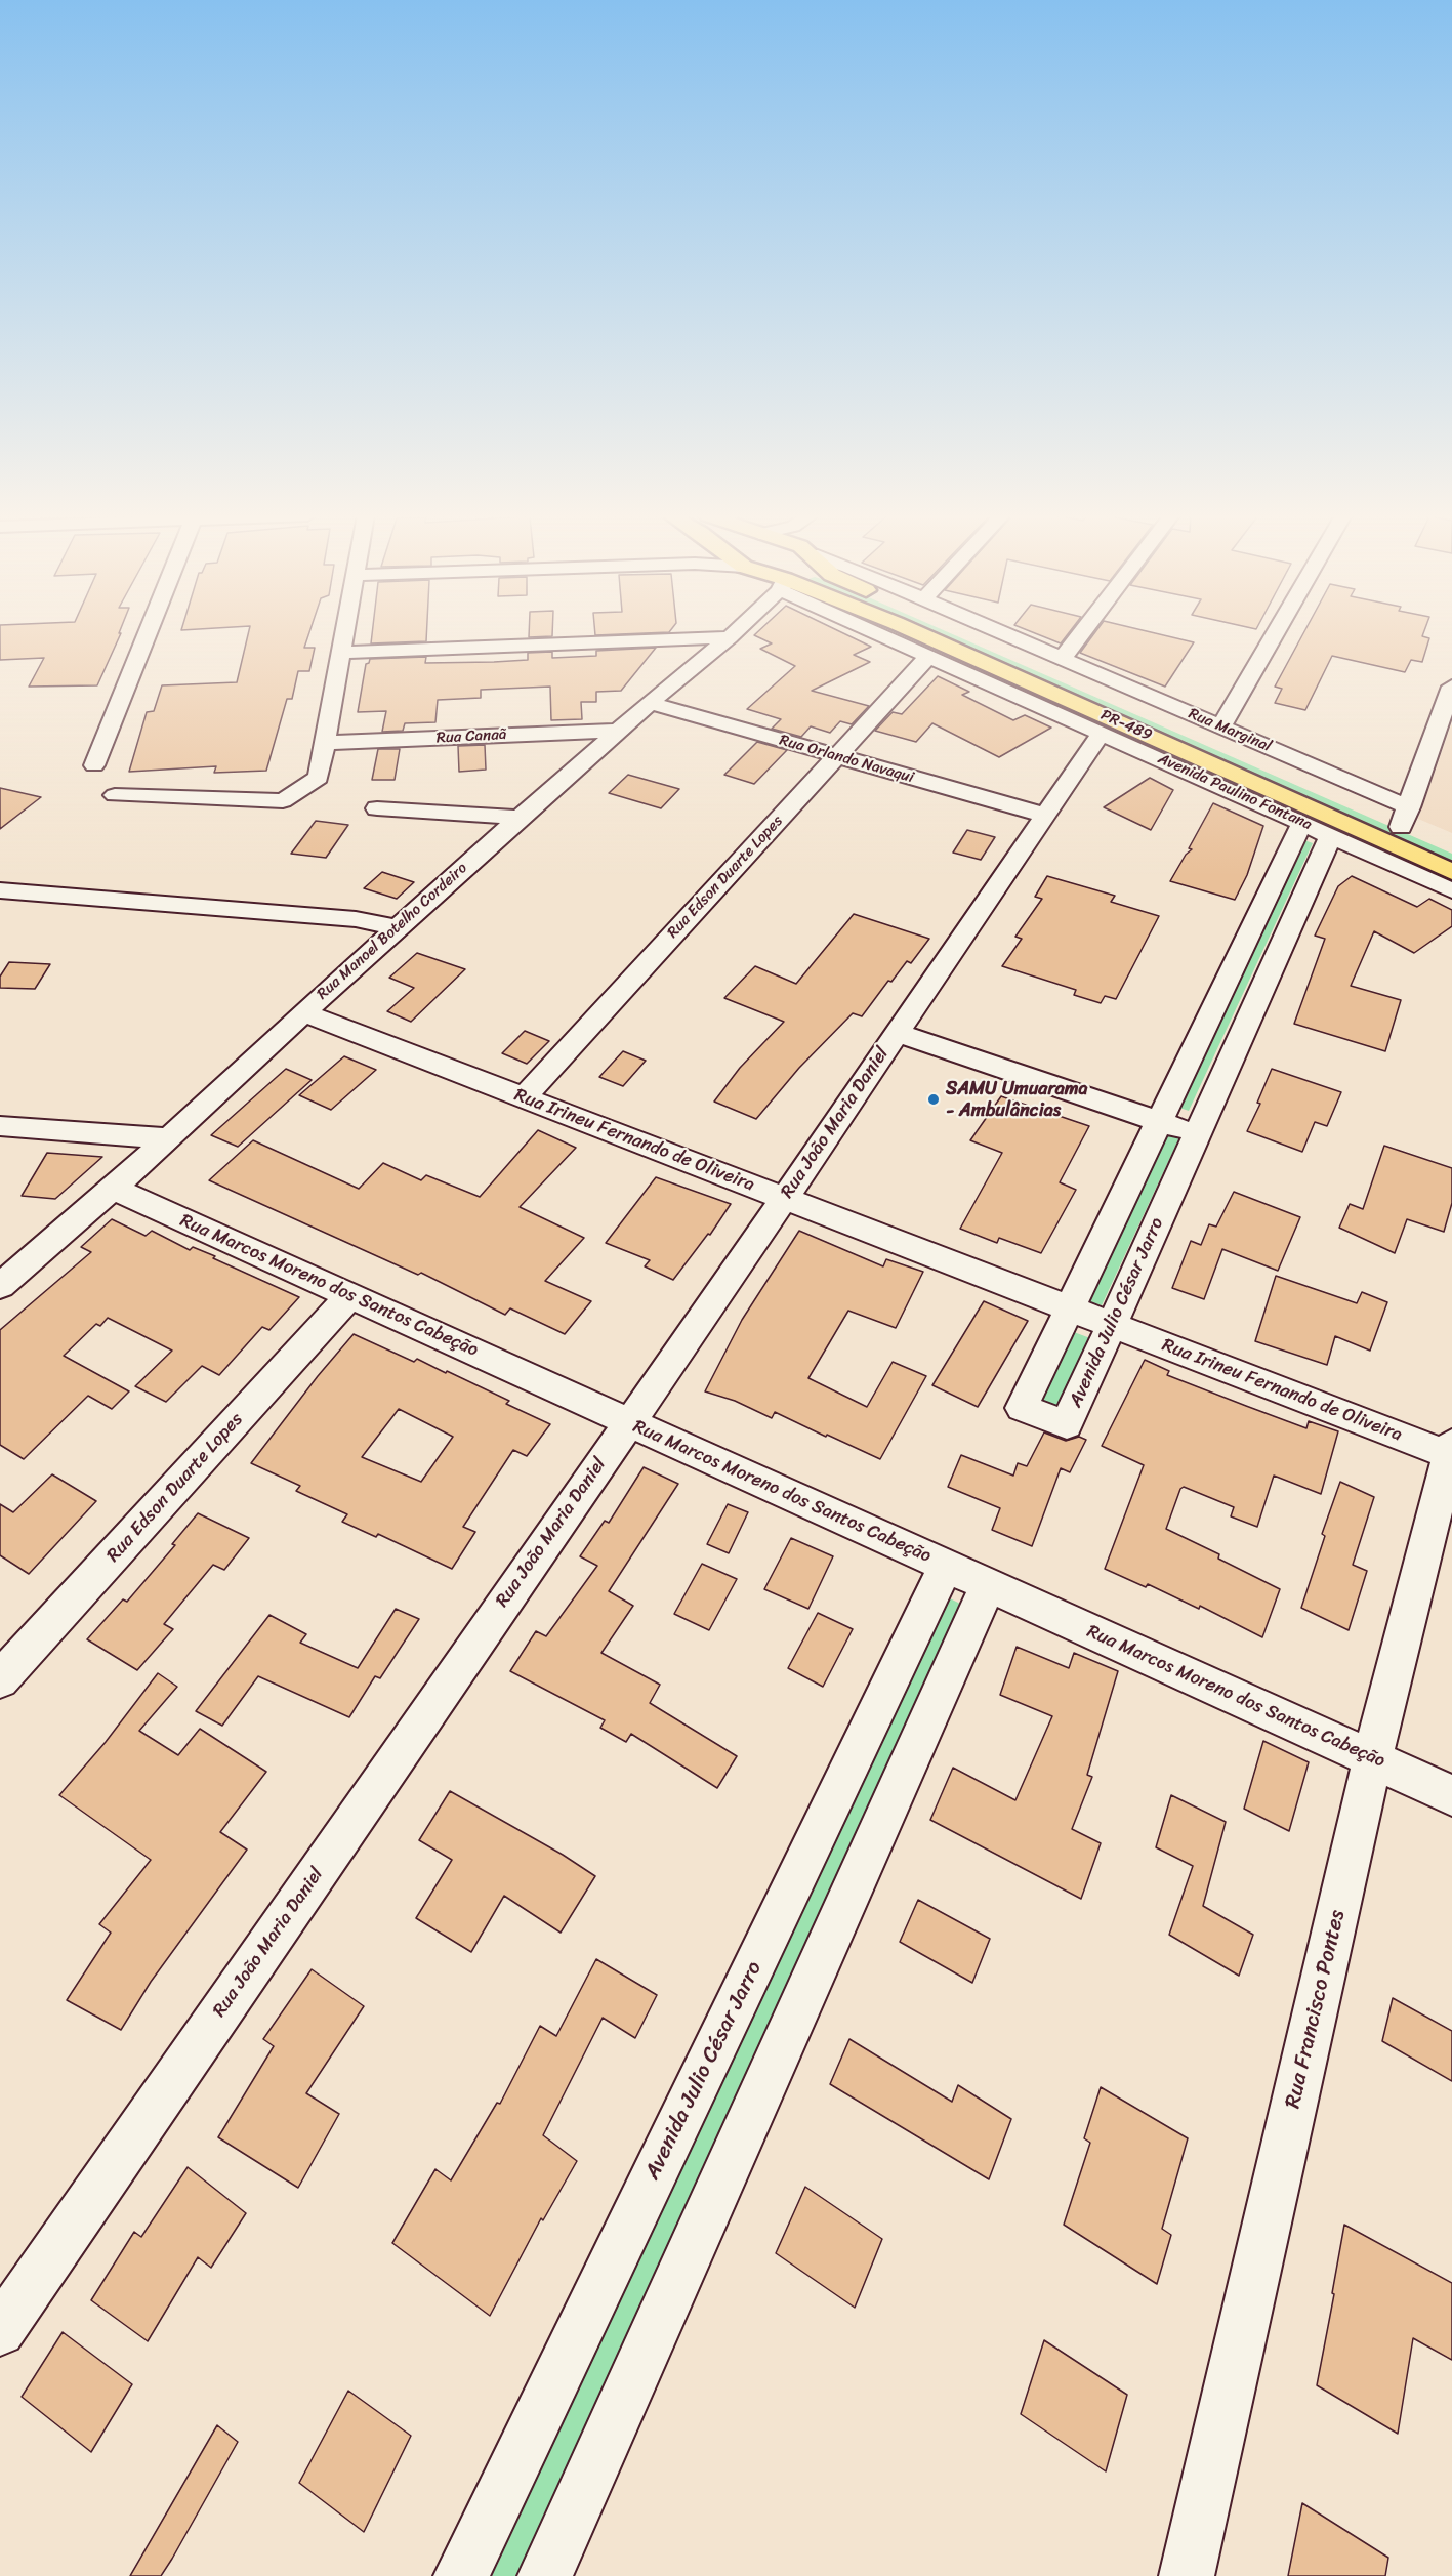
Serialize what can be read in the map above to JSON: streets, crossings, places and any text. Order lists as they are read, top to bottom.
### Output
{
  "streets": {
    "main road": ["PR-489"],
    "street": [
      "Rua Marginal",
      "Rua Canaã",
      "Rua Orlando Navaqui",
      "Avenida Paulino Fontana",
      "Rua Edson Duarte Lopes",
      "Rua Manoel Botelho Cordeiro",
      "Rua João Maria Daniel",
      "Rua Irineu Fernando de Oliveira",
      "Rua Marcos Moreno dos Santos Cabeção",
      "Avenida Julio César Jarro",
      "Rua Francisco Pontes"
    ]
  },
  "crossings": [
    ["PR-489", "Rua Marginal"],
    ["Rua Canaã", "Rua Manoel Botelho Cordeiro"],
    ["Rua Orlando Navaqui", "Rua Edson Duarte Lopes"],
    ["Rua Orlando Navaqui", "Rua Manoel Botelho Cordeiro"],
    ["Rua Orlando Navaqui", "Rua João Maria Daniel"],
    ["Avenida Paulino Fontana", "Rua Edson Duarte Lopes"],
    ["Avenida Paulino Fontana", "Rua João Maria Daniel"],
    ["Avenida Paulino Fontana", "Avenida Julio César Jarro"],
    ["Rua Edson Duarte Lopes", "Rua Irineu Fernando de Oliveira"],
    ["Rua Edson Duarte Lopes", "Rua Marcos Moreno dos Santos Cabeção"],
    ["Rua Manoel Botelho Cordeiro", "Rua Irineu Fernando de Oliveira"],
    ["Rua Manoel Botelho Cordeiro", "Rua Marcos Moreno dos Santos Cabeção"],
    ["Rua João Maria Daniel", "Rua Irineu Fernando de Oliveira"],
    ["Rua João Maria Daniel", "Rua Marcos Moreno dos Santos Cabeção"],
    ["Rua Irineu Fernando de Oliveira", "Avenida Julio César Jarro"],
    ["Rua Irineu Fernando de Oliveira", "Rua Francisco Pontes"],
    ["Rua Marcos Moreno dos Santos Cabeção", "Avenida Julio César Jarro"],
    ["Rua Marcos Moreno dos Santos Cabeção", "Rua Francisco Pontes"]
  ],
  "places": ["SAMU Umuarama - Ambulâncias"]
}
